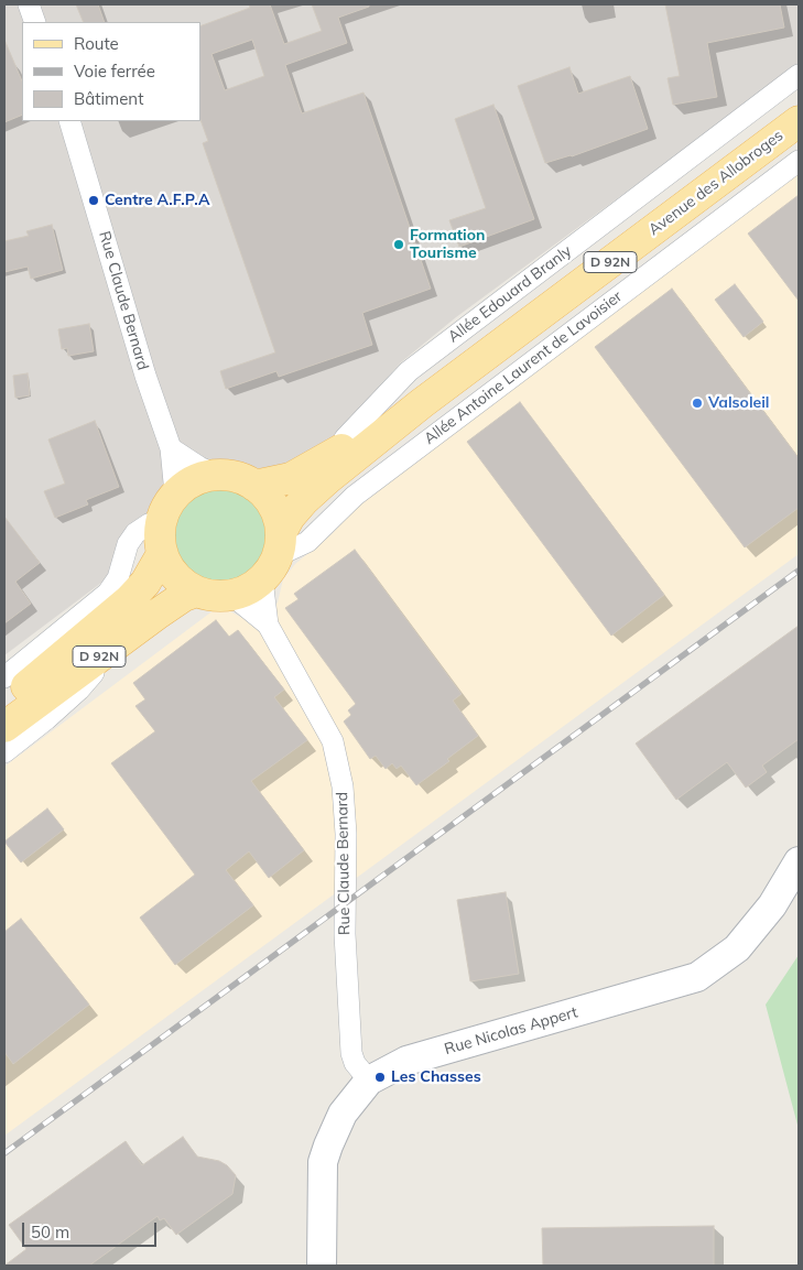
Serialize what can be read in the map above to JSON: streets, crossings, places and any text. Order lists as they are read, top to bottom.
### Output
{
  "streets": {
    "main road": ["Avenue des Allobroges", "D 92N"],
    "street": [
      "Allée Edouard Branly",
      "Rue Claude Bernard",
      "Allée Antoine Laurent de Lavoisier",
      "Rue Nicolas Appert"
    ]
  },
  "crossings": [
    ["Avenue des Allobroges", "D 92N"],
    ["Avenue des Allobroges", "Allée Edouard Branly"],
    ["Avenue des Allobroges", "Rue Claude Bernard"],
    ["Avenue des Allobroges", "Allée Antoine Laurent de Lavoisier"],
    ["D 92N", "Rue Claude Bernard"],
    ["D 92N", "Allée Antoine Laurent de Lavoisier"],
    ["Rue Claude Bernard", "Allée Antoine Laurent de Lavoisier"],
    ["Rue Claude Bernard", "Rue Nicolas Appert"]
  ],
  "places": [
    "Centre A.F.P.A",
    "Formation Tourisme",
    "Valsoleil",
    "Les Chasses"
  ],
  "legend": ["Route", "Voie ferrée", "Bâtiment"],
  "scale_bar": "50 m"
}
